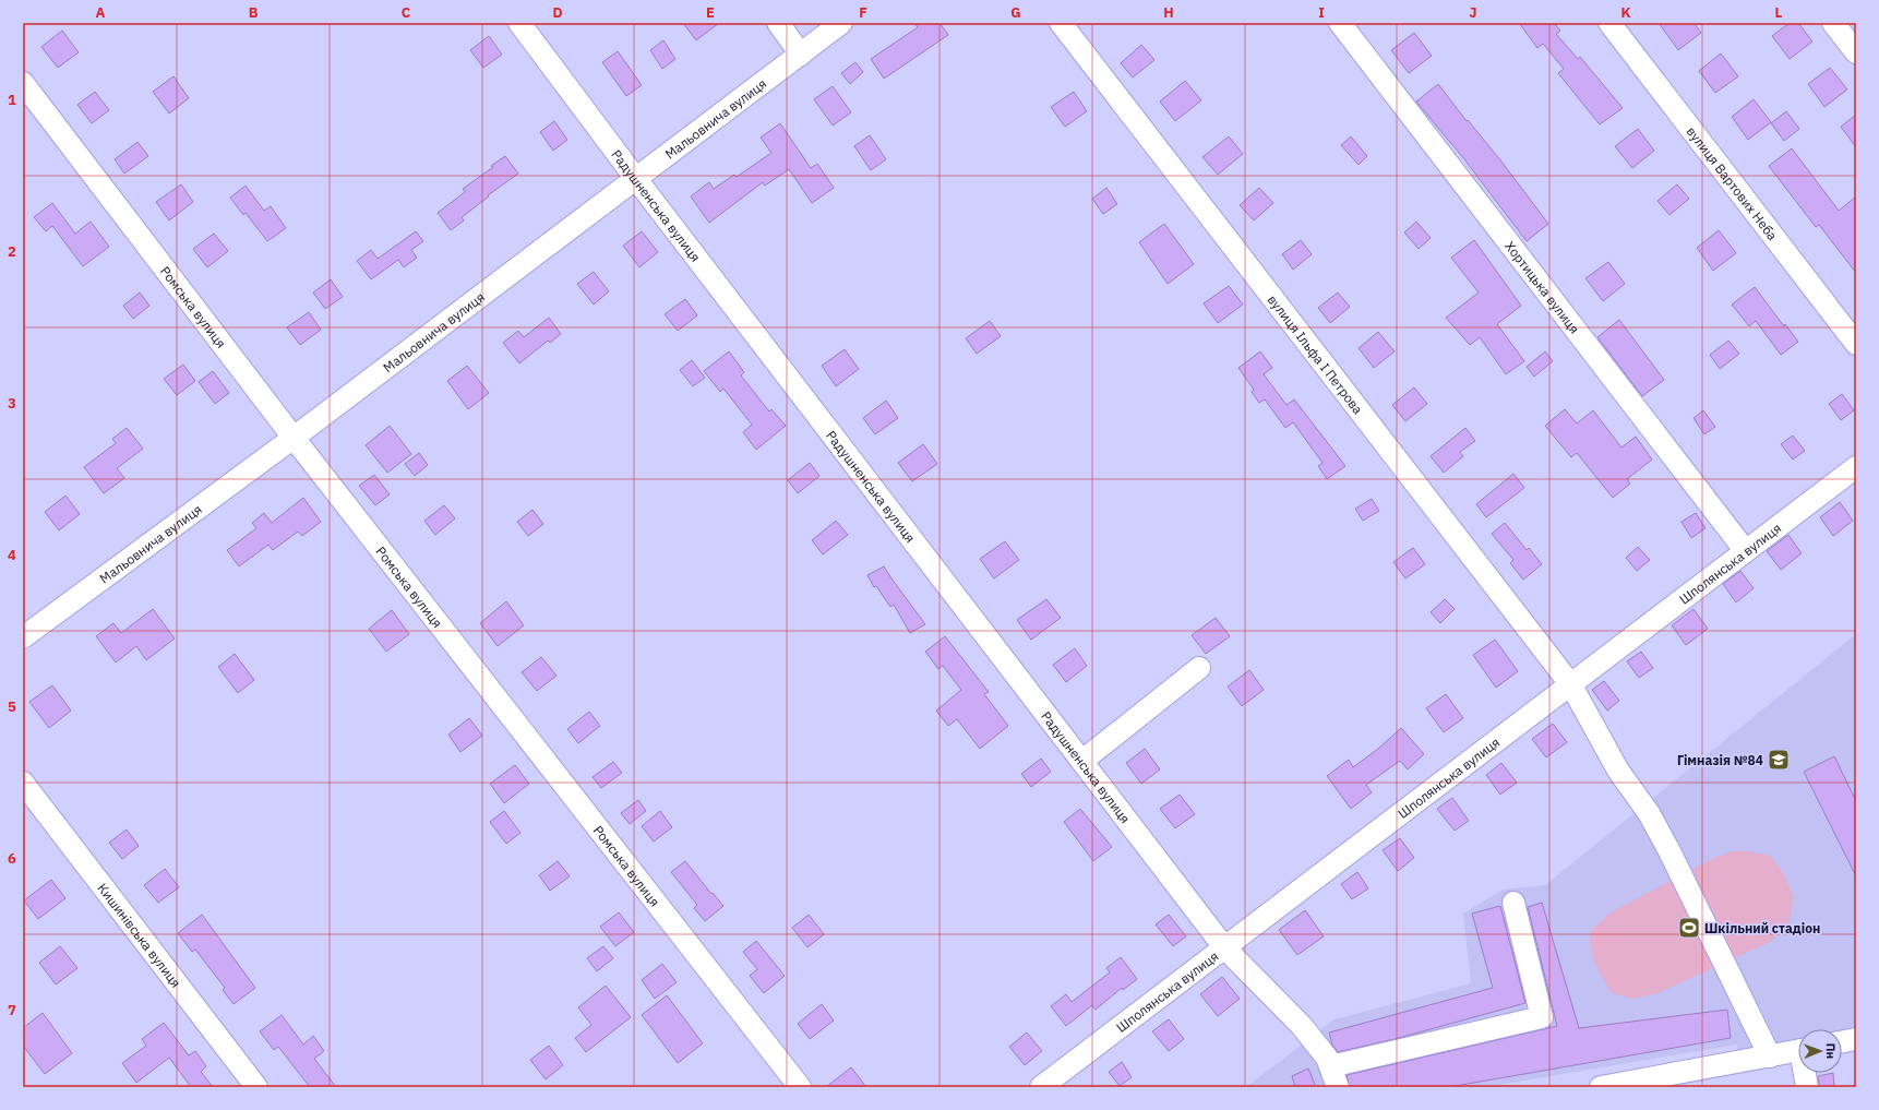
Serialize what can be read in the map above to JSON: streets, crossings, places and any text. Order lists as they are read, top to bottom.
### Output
{
  "streets": {
    "street": [
      "Мальовнича вулиця",
      "вулиця Вартових Неба",
      "Радушненська вулиця",
      "Хортицька вулиця",
      "Ромська вулиця",
      "вулиця Ільфа І Петрова",
      "Шполянська вулиця",
      "Кишинівська вулиця"
    ]
  },
  "crossings": [
    ["Мальовнича вулиця", "Радушненська вулиця"],
    ["Мальовнича вулиця", "Ромська вулиця"],
    ["Радушненська вулиця", "Шполянська вулиця"],
    ["Хортицька вулиця", "Шполянська вулиця"],
    ["вулиця Ільфа І Петрова", "Шполянська вулиця"]
  ],
  "places": {
    "school or university": ["Гімназія №84"],
    "sports": ["Шкільний стадіон"]
  },
  "north": "right",
  "grid": {
    "columns": [
      "A",
      "B",
      "C",
      "D",
      "E",
      "F",
      "G",
      "H",
      "I",
      "J",
      "K",
      "L"
    ],
    "rows": [
      "1",
      "2",
      "3",
      "4",
      "5",
      "6",
      "7"
    ]
  }
}
